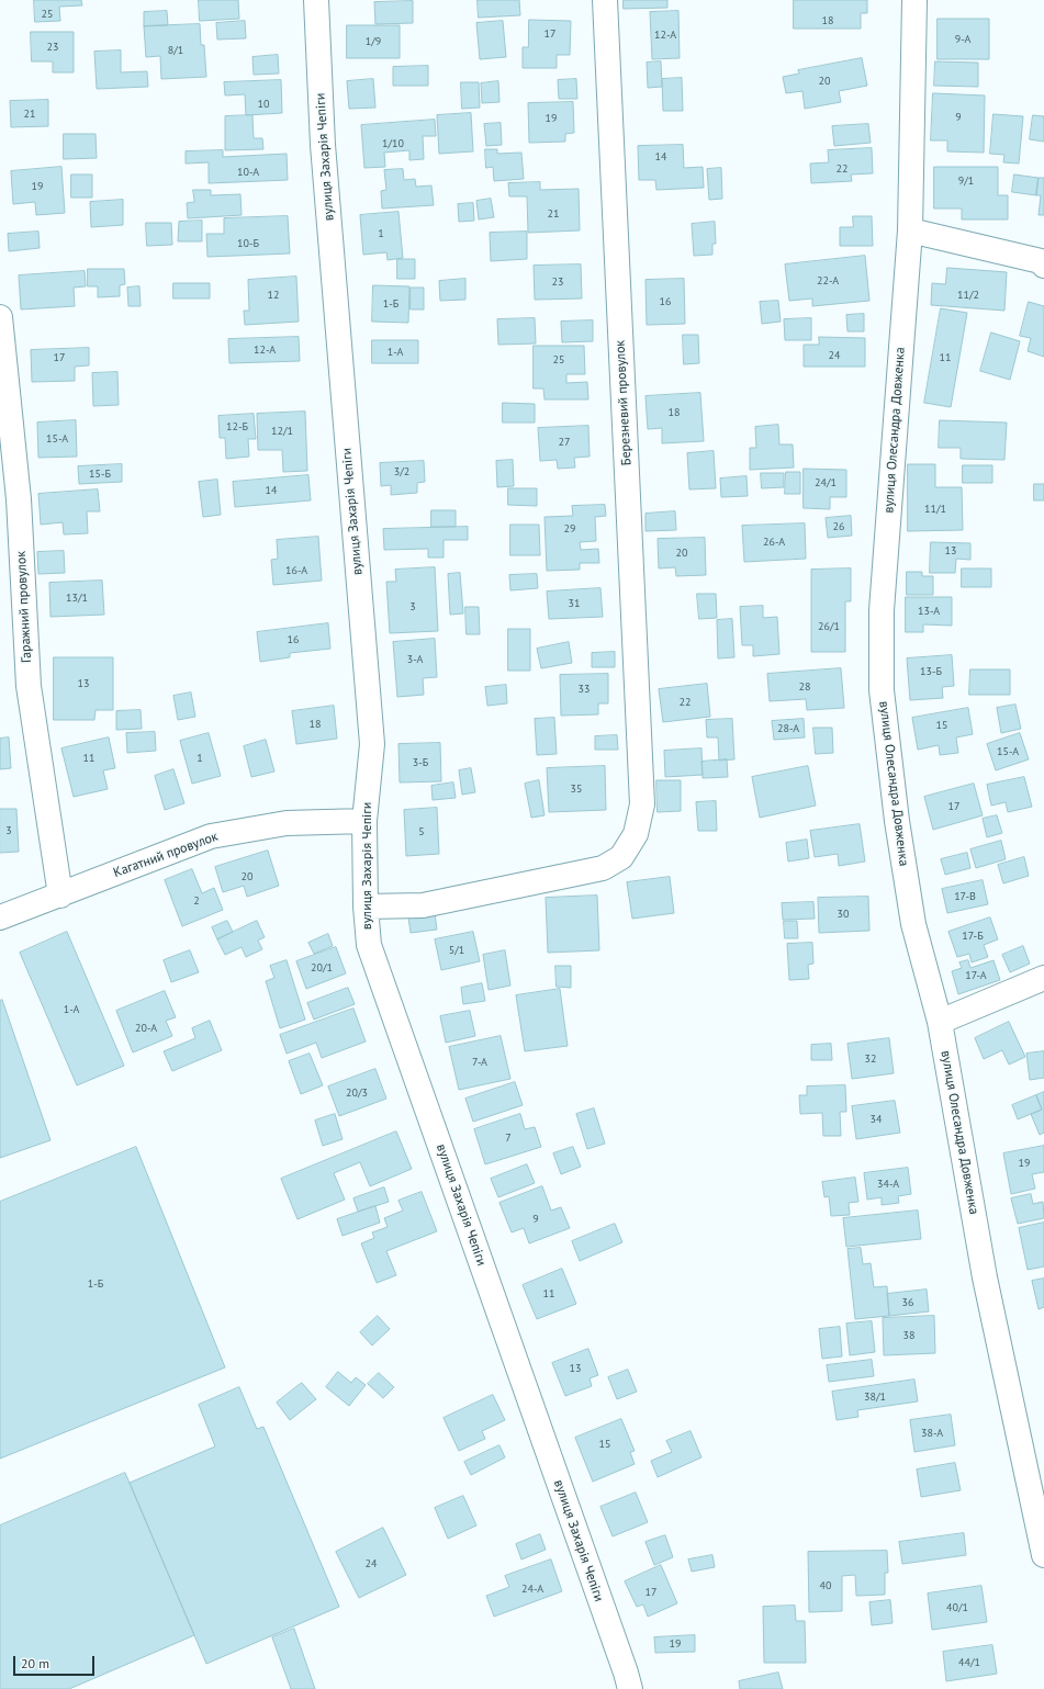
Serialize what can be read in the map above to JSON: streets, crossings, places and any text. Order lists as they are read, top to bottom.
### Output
{
  "streets": {
    "street": [
      "вулиця Захарія Чепіги",
      "Березневий провулок",
      "вулиця Олесандра Довженка",
      "Гаражний провулок",
      "Кагатний провулок"
    ]
  },
  "crossings": [
    ["вулиця Захарія Чепіги", "Березневий провулок"],
    ["вулиця Захарія Чепіги", "Кагатний провулок"],
    ["Гаражний провулок", "Кагатний провулок"]
  ],
  "house_numbers": [
    "25",
    "18",
    "17",
    "12-А",
    "9-А",
    "1/9",
    "23",
    "8/1",
    "20",
    "10",
    "21",
    "9",
    "19",
    "1/10",
    "14",
    "22",
    "10-А",
    "9/1",
    "19",
    "21",
    "1",
    "10-Б",
    "22-А",
    "23",
    "12",
    "11/2",
    "16",
    "1-Б",
    "12-А",
    "1-А",
    "24",
    "17",
    "11",
    "25",
    "18",
    "12-Б",
    "12/1",
    "15-А",
    "27",
    "3/2",
    "15-Б",
    "24/1",
    "14",
    "11/1",
    "26",
    "29",
    "26-А",
    "13",
    "20",
    "16-А",
    "13/1",
    "31",
    "3",
    "13-А",
    "26/1",
    "16",
    "3-А",
    "13-Б",
    "13",
    "28",
    "33",
    "22",
    "18",
    "15",
    "28-А",
    "15-А",
    "11",
    "1",
    "3-Б",
    "35",
    "17",
    "3",
    "5",
    "20",
    "17-В",
    "2",
    "30",
    "17-Б",
    "5/1",
    "20/1",
    "17-А",
    "1-А",
    "20-А",
    "32",
    "7-А",
    "20/3",
    "34",
    "7",
    "19",
    "34-А",
    "9",
    "1-Б",
    "11",
    "36",
    "38",
    "13",
    "38/1",
    "38-А",
    "15",
    "24",
    "40",
    "24-А",
    "17",
    "40/1",
    "19",
    "44/1"
  ],
  "scale_bar": "20 m"
}
